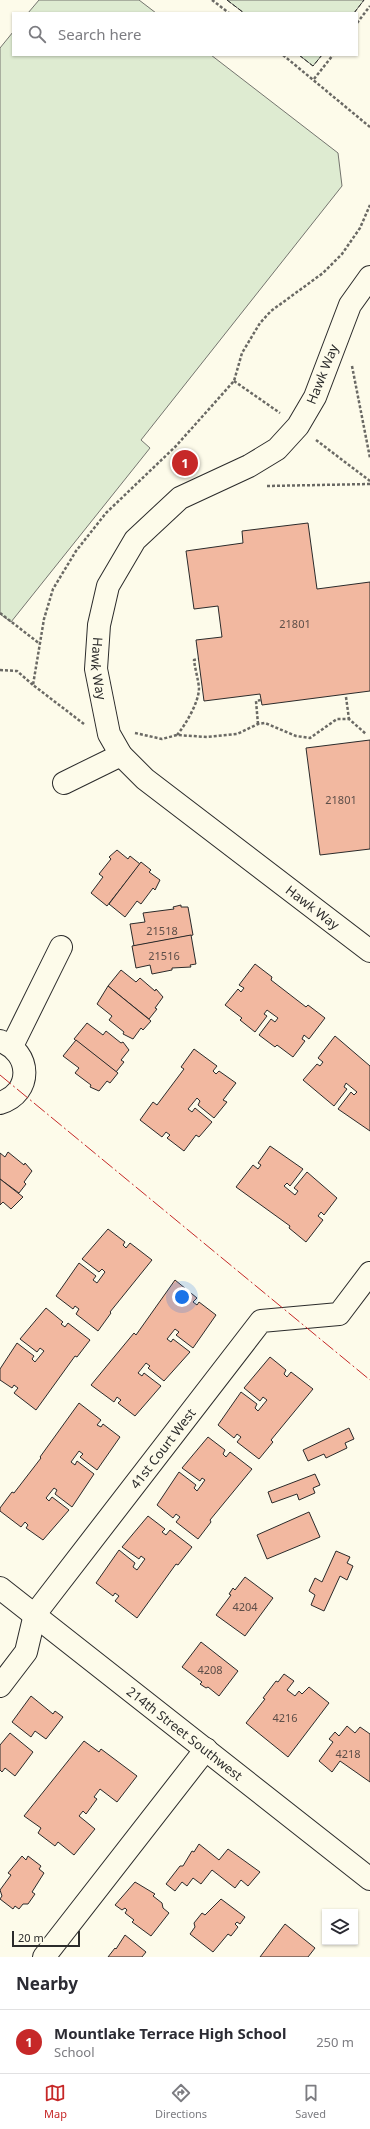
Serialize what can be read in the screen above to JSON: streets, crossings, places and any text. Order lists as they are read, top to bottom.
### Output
{
  "streets": {
    "street": ["Hawk Way", "41st Court West", "214th Street Southwest"]
  },
  "crossings": [
    ["41st Court West", "214th Street Southwest"]
  ],
  "house_numbers": [
    "21801",
    "21801",
    "21518",
    "21516",
    "4204",
    "4208",
    "4216",
    "4218"
  ],
  "scale_bar": "20 m",
  "page": {
    "search": "Search here",
    "pins": "1",
    "scale": "20 m",
    "heading": "Nearby",
    "list": [
      {
        "mark": "1",
        "name": "Mountlake Terrace High School",
        "note": "School",
        "value": "250 m"
      }
    ],
    "nav": ["Map", "Directions", "Saved"]
  }
}
